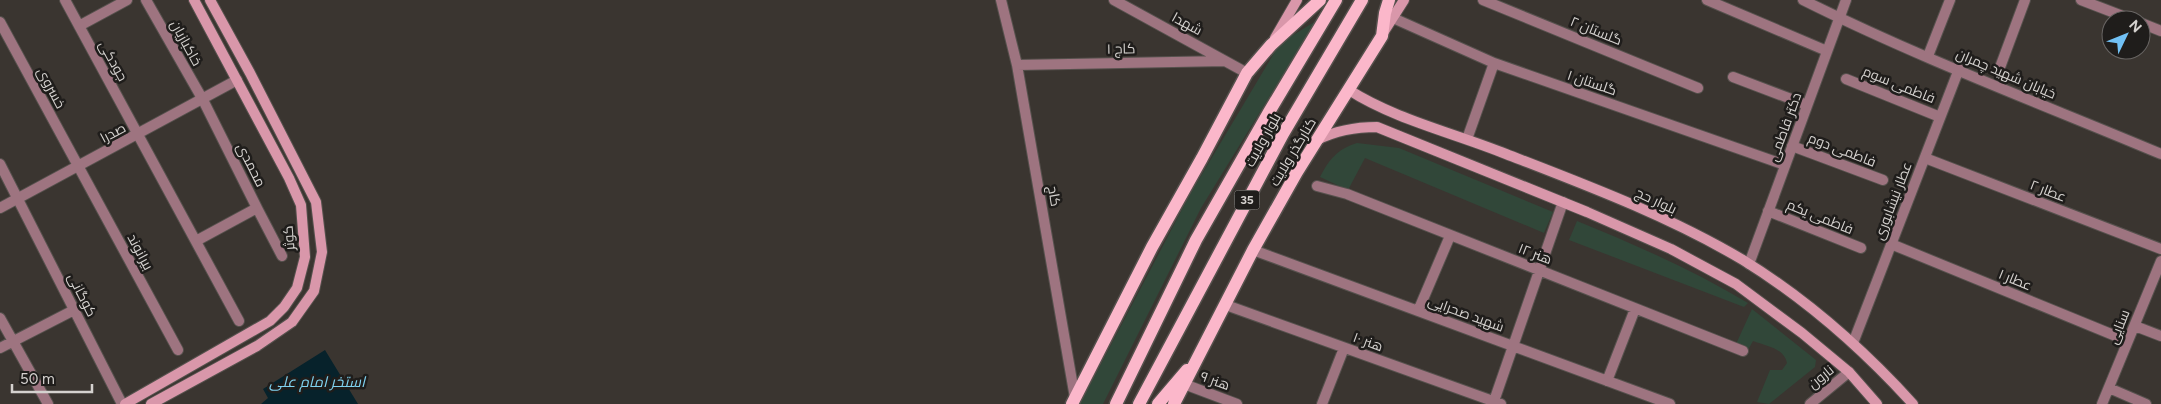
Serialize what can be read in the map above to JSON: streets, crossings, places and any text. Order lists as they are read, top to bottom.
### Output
{
  "streets": {
    "main road": [
      "بلوار ولایت",
      "کنارگذر ولایت",
      "35",
      "بلوار حج",
      "کوثر"
    ],
    "street": [
      "شهدا",
      "گلستان ۲",
      "خاکبازیان",
      "کاج ۱",
      "جودکی",
      "خیابان شهید چمران",
      "گلستان ۱",
      "فاطمی سوم",
      "خسروی",
      "دکتر فاطمی",
      "صدرا",
      "فاطمی دوم",
      "محمدی",
      "عطار ۲",
      "کاج",
      "عطار نیشابوری",
      "فاطمی یکم",
      "بیرانوند",
      "هنر ۱۲",
      "عطار ۱",
      "کوگانی",
      "شهید صحرایی",
      "سنایی",
      "هنر ۱۰",
      "نارون",
      "هنر ۹"
    ]
  },
  "crossings": [
    ["شهدا", "کاج ۱"],
    ["خاکبازیان", "صدرا"],
    ["خاکبازیان", "محمدی"],
    ["کاج ۱", "کاج"],
    ["جودکی", "صدرا"],
    ["خیابان شهید چمران", "دکتر فاطمی"],
    ["خیابان شهید چمران", "عطار نیشابوری"],
    ["گلستان ۱", "دکتر فاطمی"],
    ["گلستان ۱", "کنارگذر ولایت"],
    ["فاطمی سوم", "عطار نیشابوری"],
    ["خسروی", "صدرا"],
    ["خسروی", "بیرانوند"],
    ["دکتر فاطمی", "فاطمی دوم"],
    ["دکتر فاطمی", "بلوار حج"],
    ["دکتر فاطمی", "فاطمی یکم"],
    ["صدرا", "محمدی"],
    ["صدرا", "کوثر"],
    ["صدرا", "بیرانوند"],
    ["صدرا", "کوگانی"],
    ["کنارگذر ولایت", "بلوار حج"],
    ["کنارگذر ولایت", "شهید صحرایی"],
    ["کنارگذر ولایت", "هنر ۱۰"],
    ["کنارگذر ولایت", "هنر ۹"],
    ["عطار ۲", "عطار نیشابوری"],
    ["بلوار حج", "عطار نیشابوری"],
    ["عطار نیشابوری", "عطار ۱"],
    ["کوثر", "کوگانی"],
    ["عطار ۱", "سنایی"]
  ],
  "water": ["استخر امام علی"],
  "scale_bar": "50 m",
  "north": "top right"
}
